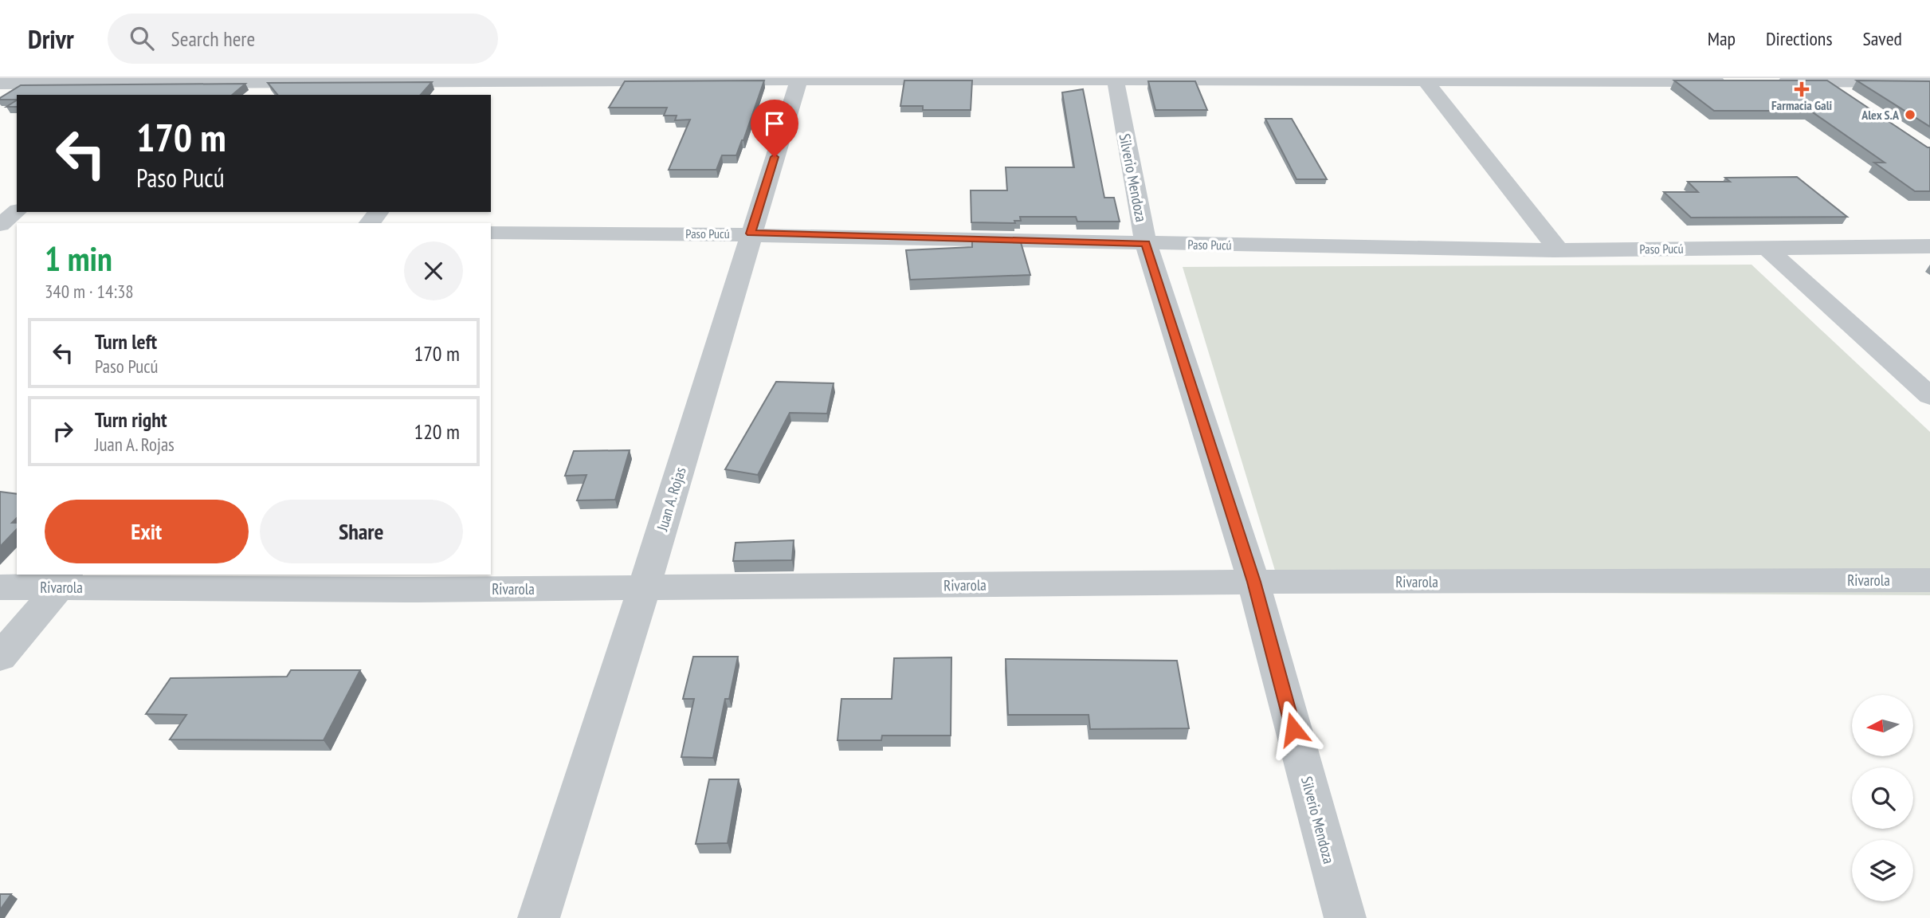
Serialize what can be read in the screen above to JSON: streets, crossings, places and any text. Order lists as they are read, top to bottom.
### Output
{
  "streets": {
    "street": [
      "Silverio Mendoza",
      "Paso Pucú",
      "Juan A. Rojas",
      "Rivarola"
    ]
  },
  "crossings": [
    ["Silverio Mendoza", "Paso Pucú"],
    ["Silverio Mendoza", "Rivarola"],
    ["Paso Pucú", "Juan A. Rojas"],
    ["Juan A. Rojas", "Rivarola"]
  ],
  "places": {
    "health": ["Farmacia Gali"],
    "other": ["Alex S.A"]
  },
  "north": "left",
  "page": {
    "header": "Drivr",
    "search": "Search here",
    "nav": ["Map", "Directions", "Saved"],
    "turn": ["170 m", "Paso Pucú"],
    "heading": ["1 min", "340 m · 14:38"],
    "list": [
      {
        "name": "Turn left",
        "note": "Paso Pucú",
        "value": "170 m"
      },
      {
        "name": "Turn right",
        "note": "Juan A. Rojas",
        "value": "120 m"
      }
    ],
    "buttons": ["Exit", "Share"]
  }
}
